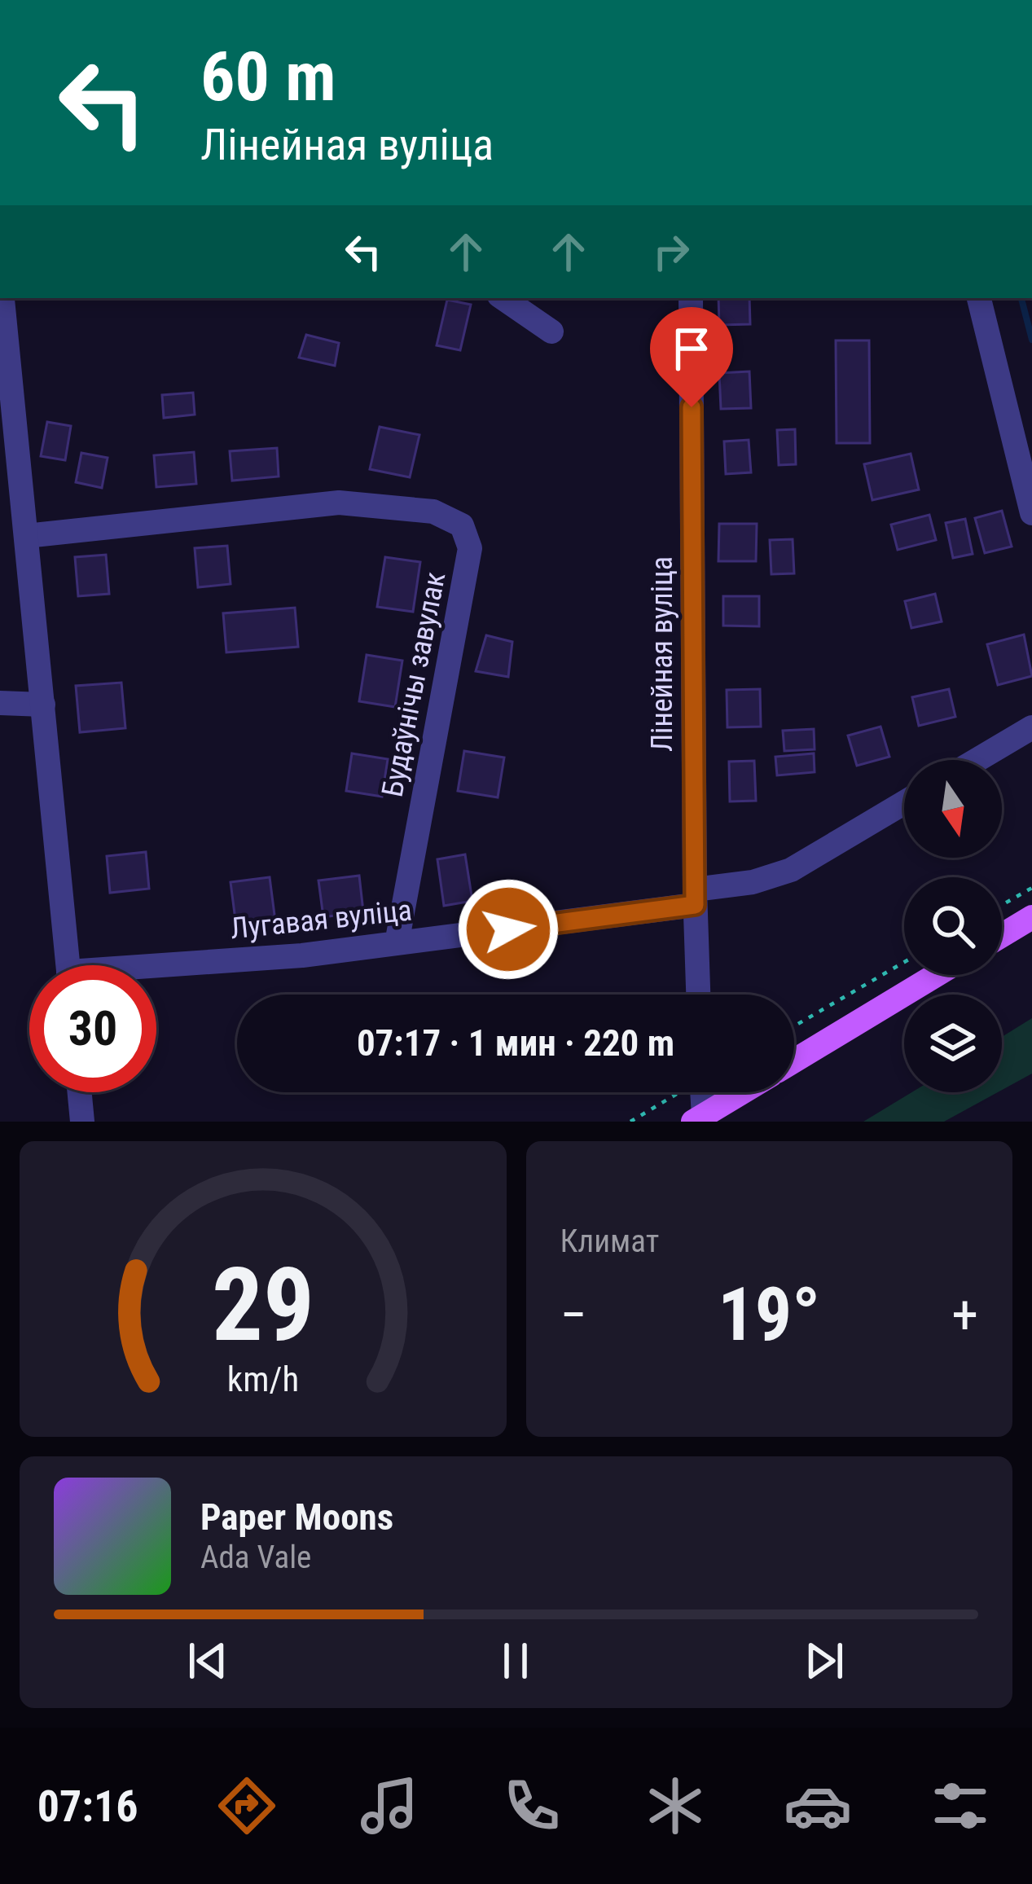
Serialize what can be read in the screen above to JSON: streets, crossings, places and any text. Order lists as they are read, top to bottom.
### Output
{
  "streets": {
    "street": ["Лінейная вуліца", "Будаўнічы завулак", "Лугавая вуліца"]
  },
  "crossings": [
    ["Лінейная вуліца", "Лугавая вуліца"],
    ["Будаўнічы завулак", "Лугавая вуліца"]
  ],
  "north": "bottom",
  "page": {
    "turn": ["60 m", "Лінейная вуліца"],
    "limit": "30",
    "trip": "07:17 · 1 мин · 220 m",
    "tile": "Климат",
    "heat": ["−", "19°", "+"],
    "song": ["Paper Moons", "Ada Vale"],
    "tabs": "07:16",
    "gauge": ["29", "km/h"]
  }
}
